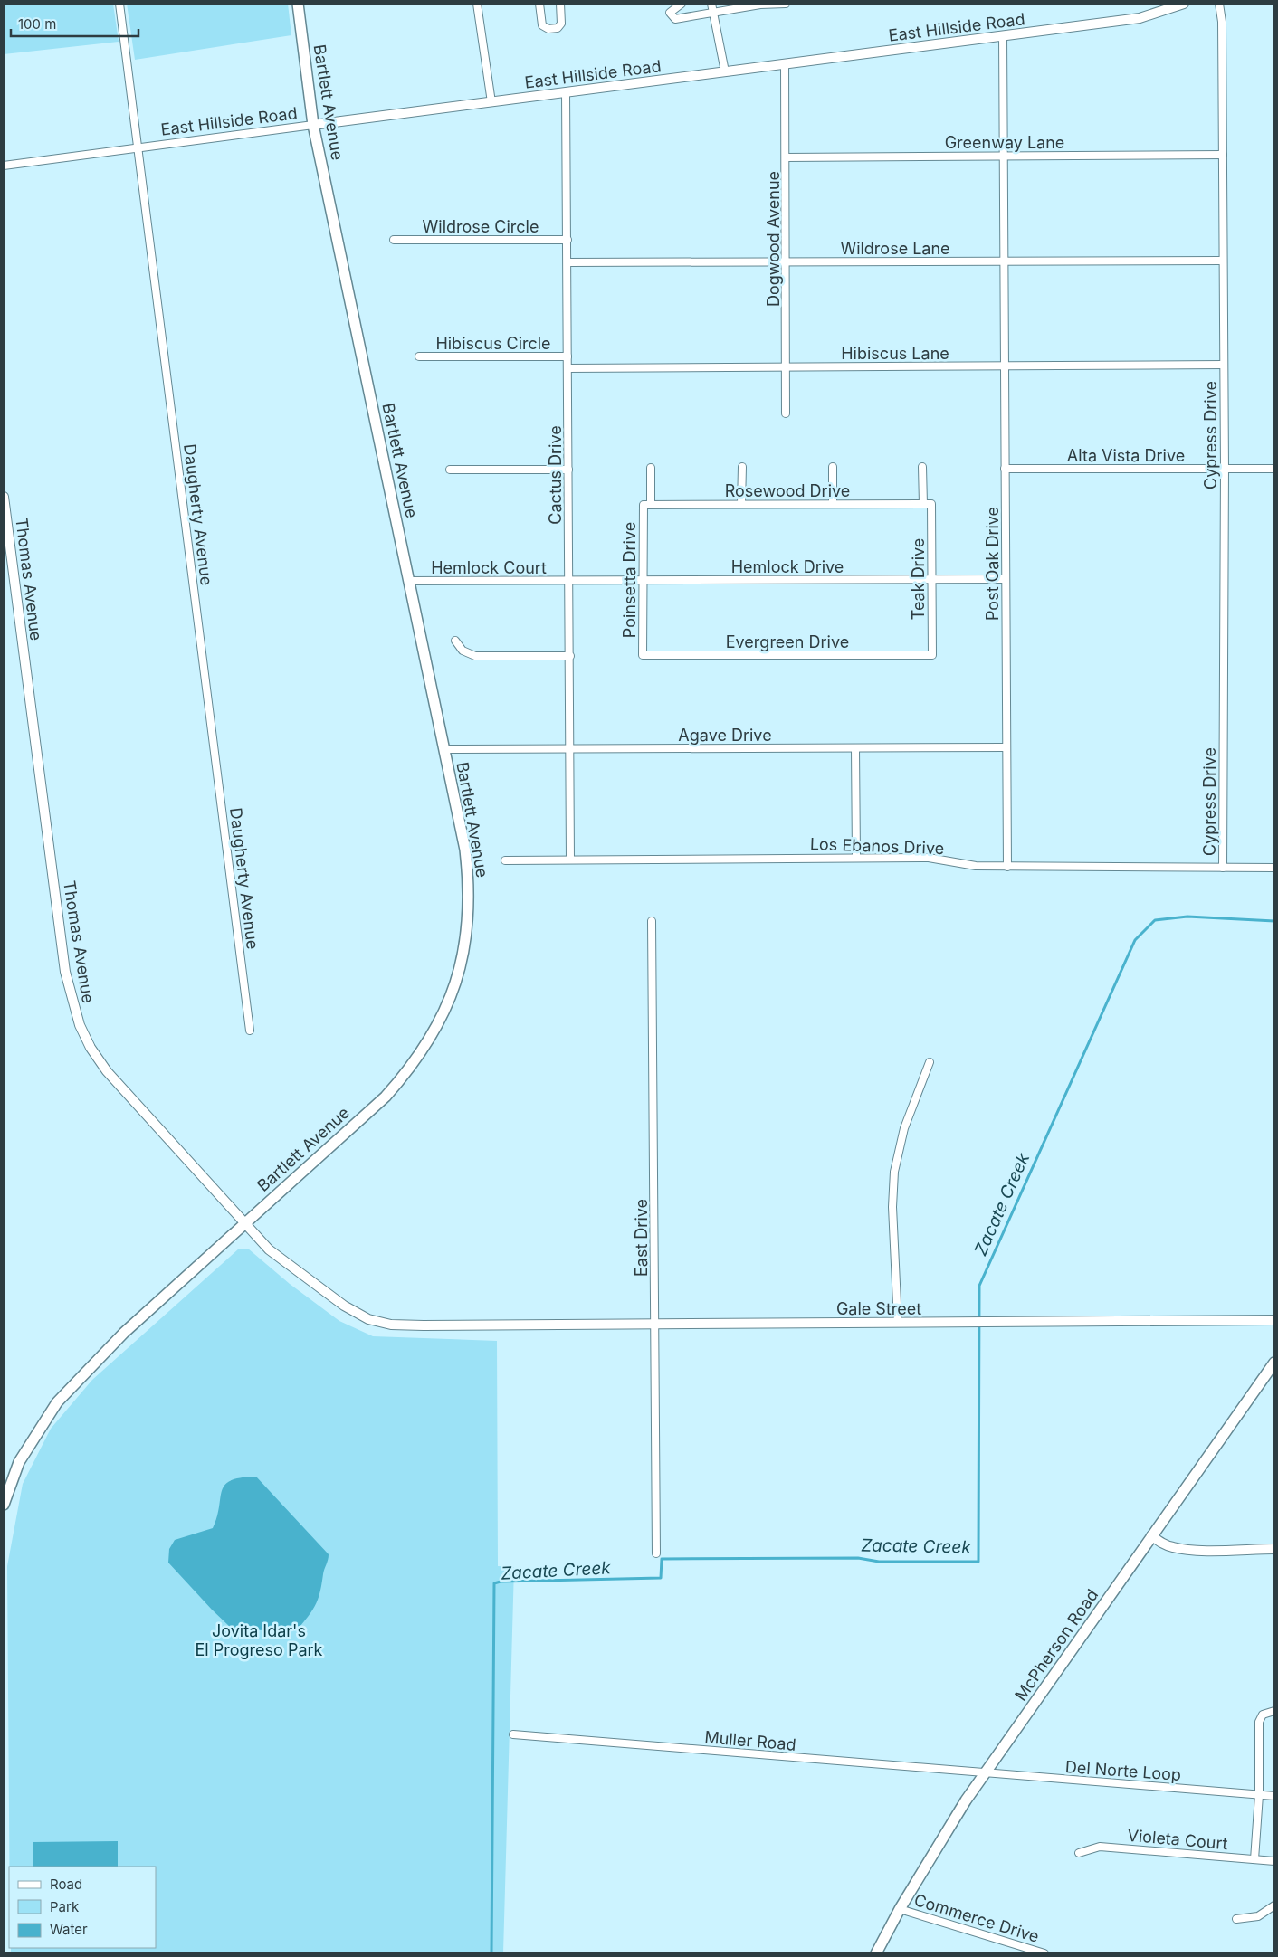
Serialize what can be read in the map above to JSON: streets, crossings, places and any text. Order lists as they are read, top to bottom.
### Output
{
  "streets": {
    "main road": ["Bartlett Avenue", "McPherson Road"],
    "street": [
      "East Hillside Road",
      "Greenway Lane",
      "Wildrose Circle",
      "Dogwood Avenue",
      "Wildrose Lane",
      "Hibiscus Circle",
      "Hibiscus Lane",
      "Cypress Drive",
      "Alta Vista Drive",
      "Cactus Drive",
      "Rosewood Drive",
      "Daugherty Avenue",
      "Post Oak Drive",
      "Hemlock Drive",
      "Hemlock Court",
      "Thomas Avenue",
      "Teak Drive",
      "Poinsetta Drive",
      "Evergreen Drive",
      "Agave Drive",
      "Los Ebanos Drive",
      "East Drive",
      "Gale Street",
      "Muller Road",
      "Del Norte Loop",
      "Violeta Court",
      "Commerce Drive"
    ]
  },
  "crossings": [
    ["East Hillside Road", "Bartlett Avenue"],
    ["East Hillside Road", "Dogwood Avenue"],
    ["East Hillside Road", "Cactus Drive"],
    ["East Hillside Road", "Daugherty Avenue"],
    ["East Hillside Road", "Post Oak Drive"],
    ["Bartlett Avenue", "Hemlock Court"],
    ["Bartlett Avenue", "Thomas Avenue"],
    ["Bartlett Avenue", "Agave Drive"],
    ["Greenway Lane", "Dogwood Avenue"],
    ["Greenway Lane", "Cypress Drive"],
    ["Greenway Lane", "Post Oak Drive"],
    ["Wildrose Circle", "Cactus Drive"],
    ["Dogwood Avenue", "Wildrose Lane"],
    ["Dogwood Avenue", "Hibiscus Lane"],
    ["Wildrose Lane", "Cypress Drive"],
    ["Wildrose Lane", "Cactus Drive"],
    ["Wildrose Lane", "Post Oak Drive"],
    ["Hibiscus Circle", "Cactus Drive"],
    ["Hibiscus Lane", "Cypress Drive"],
    ["Hibiscus Lane", "Cactus Drive"],
    ["Hibiscus Lane", "Post Oak Drive"],
    ["Cypress Drive", "Alta Vista Drive"],
    ["Cypress Drive", "Los Ebanos Drive"],
    ["Alta Vista Drive", "Post Oak Drive"],
    ["Cactus Drive", "Hemlock Drive"],
    ["Cactus Drive", "Hemlock Court"],
    ["Cactus Drive", "Agave Drive"],
    ["Cactus Drive", "Los Ebanos Drive"],
    ["Rosewood Drive", "Teak Drive"],
    ["Rosewood Drive", "Poinsetta Drive"],
    ["Post Oak Drive", "Hemlock Drive"],
    ["Post Oak Drive", "Agave Drive"],
    ["Post Oak Drive", "Los Ebanos Drive"],
    ["Hemlock Drive", "Hemlock Court"],
    ["Hemlock Drive", "Teak Drive"],
    ["Hemlock Drive", "Poinsetta Drive"],
    ["Thomas Avenue", "Gale Street"],
    ["Teak Drive", "Evergreen Drive"],
    ["Poinsetta Drive", "Evergreen Drive"],
    ["East Drive", "Gale Street"],
    ["McPherson Road", "Muller Road"],
    ["McPherson Road", "Del Norte Loop"],
    ["McPherson Road", "Commerce Drive"],
    ["Muller Road", "Del Norte Loop"]
  ],
  "water": ["Zacate Creek"],
  "parks": ["Jovita Idar's El Progreso Park"],
  "legend": ["Road", "Park", "Water"],
  "scale_bar": "100 m"
}
